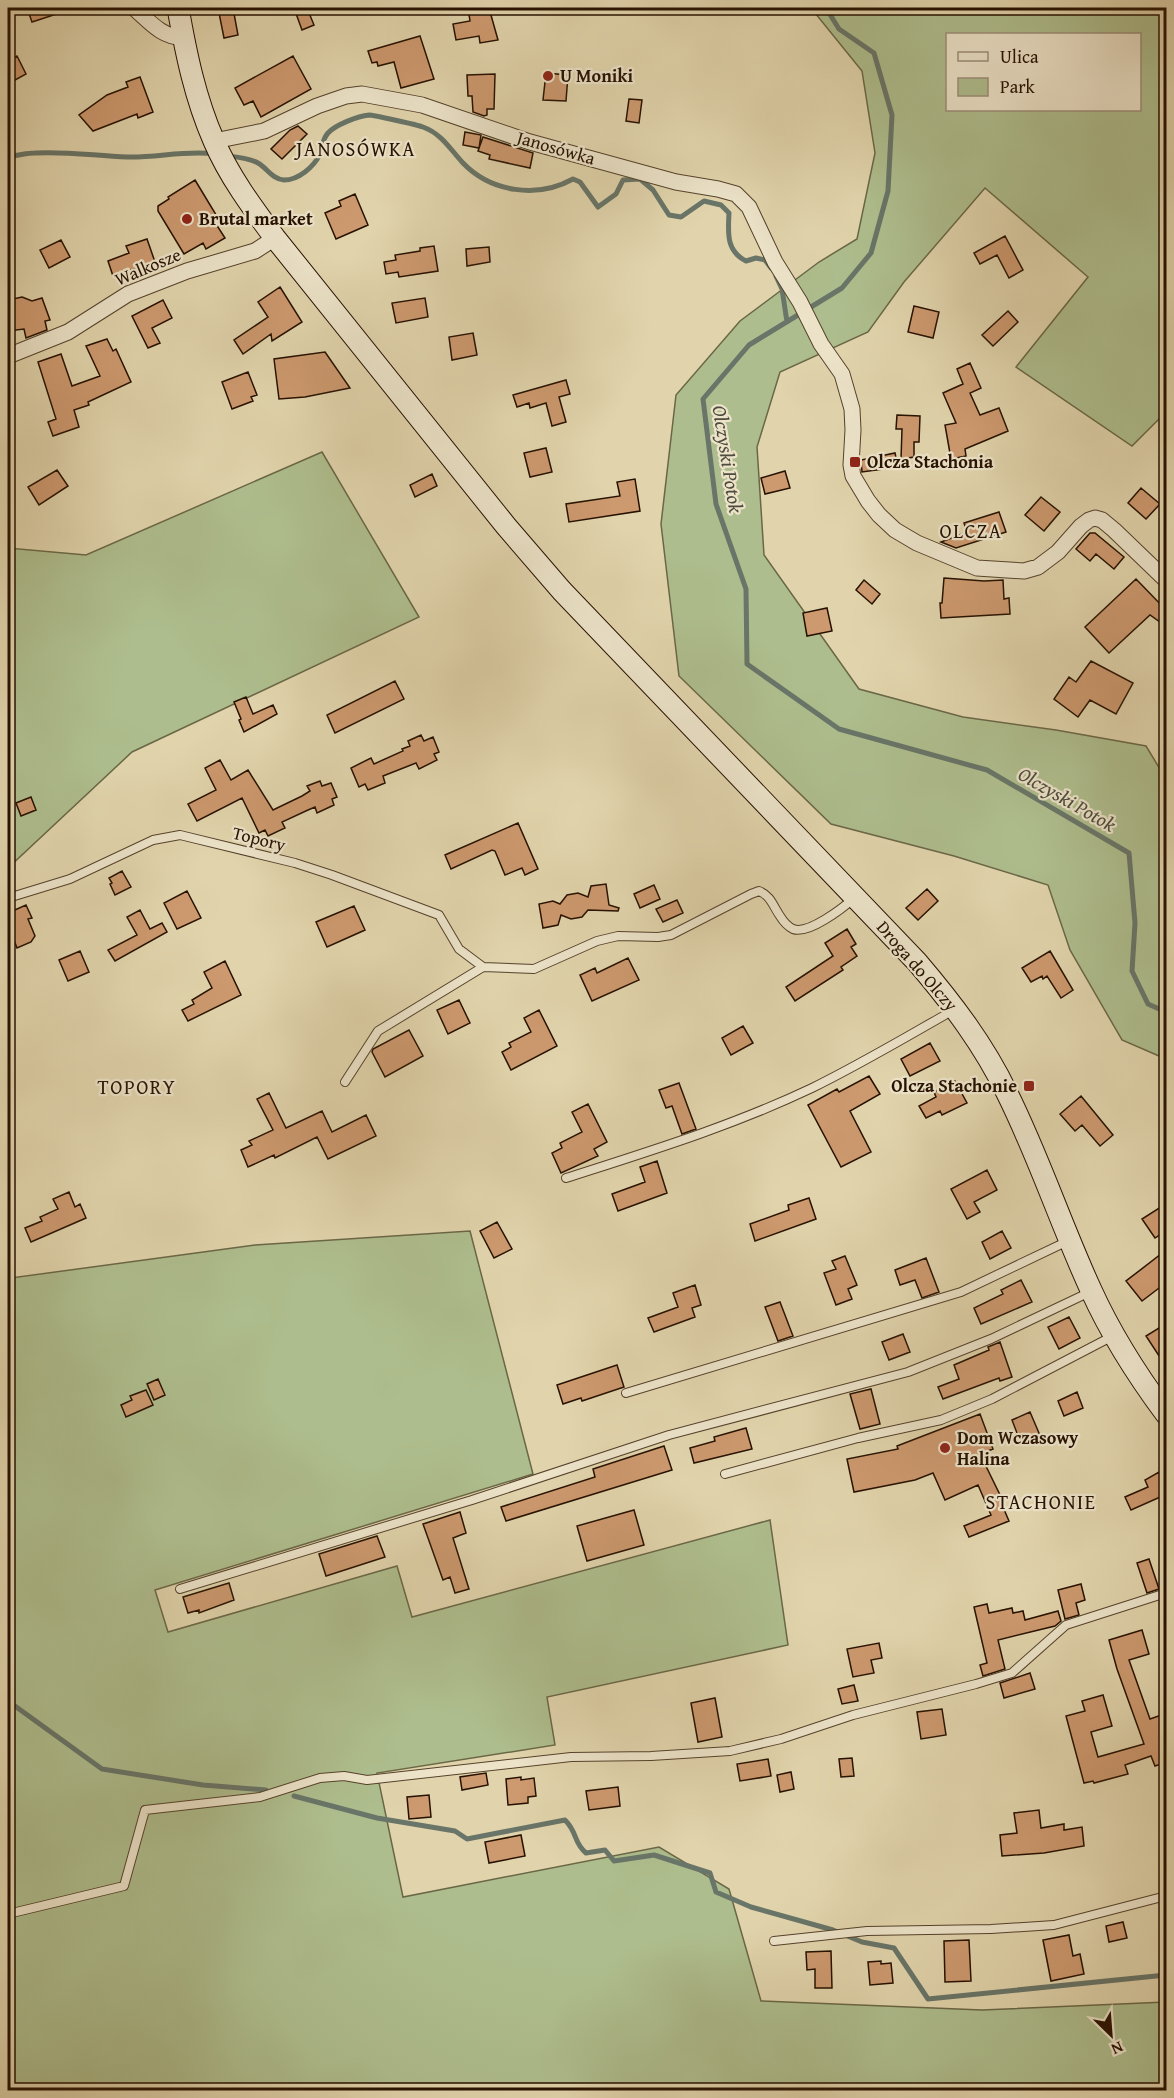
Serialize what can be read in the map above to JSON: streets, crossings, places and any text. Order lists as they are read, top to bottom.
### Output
{
  "streets": {
    "street": ["Janosówka", "Walkosze", "Droga do Olczy"],
    "lane": ["Topory"]
  },
  "crossings": [
    ["Walkosze", "Droga do Olczy"]
  ],
  "districts": [
    "JANOSÓWKA",
    "OLCZA",
    "TOPORY",
    "STACHONIE"
  ],
  "water": ["Olczyski Potok"],
  "places": {
    "other": ["U Moniki", "Brutal market", "Dom Wczasowy Halina"],
    "transit": ["Olcza Stachonia", "Olcza Stachonie"]
  },
  "legend": ["Ulica", "Park"],
  "north": "bottom right"
}
